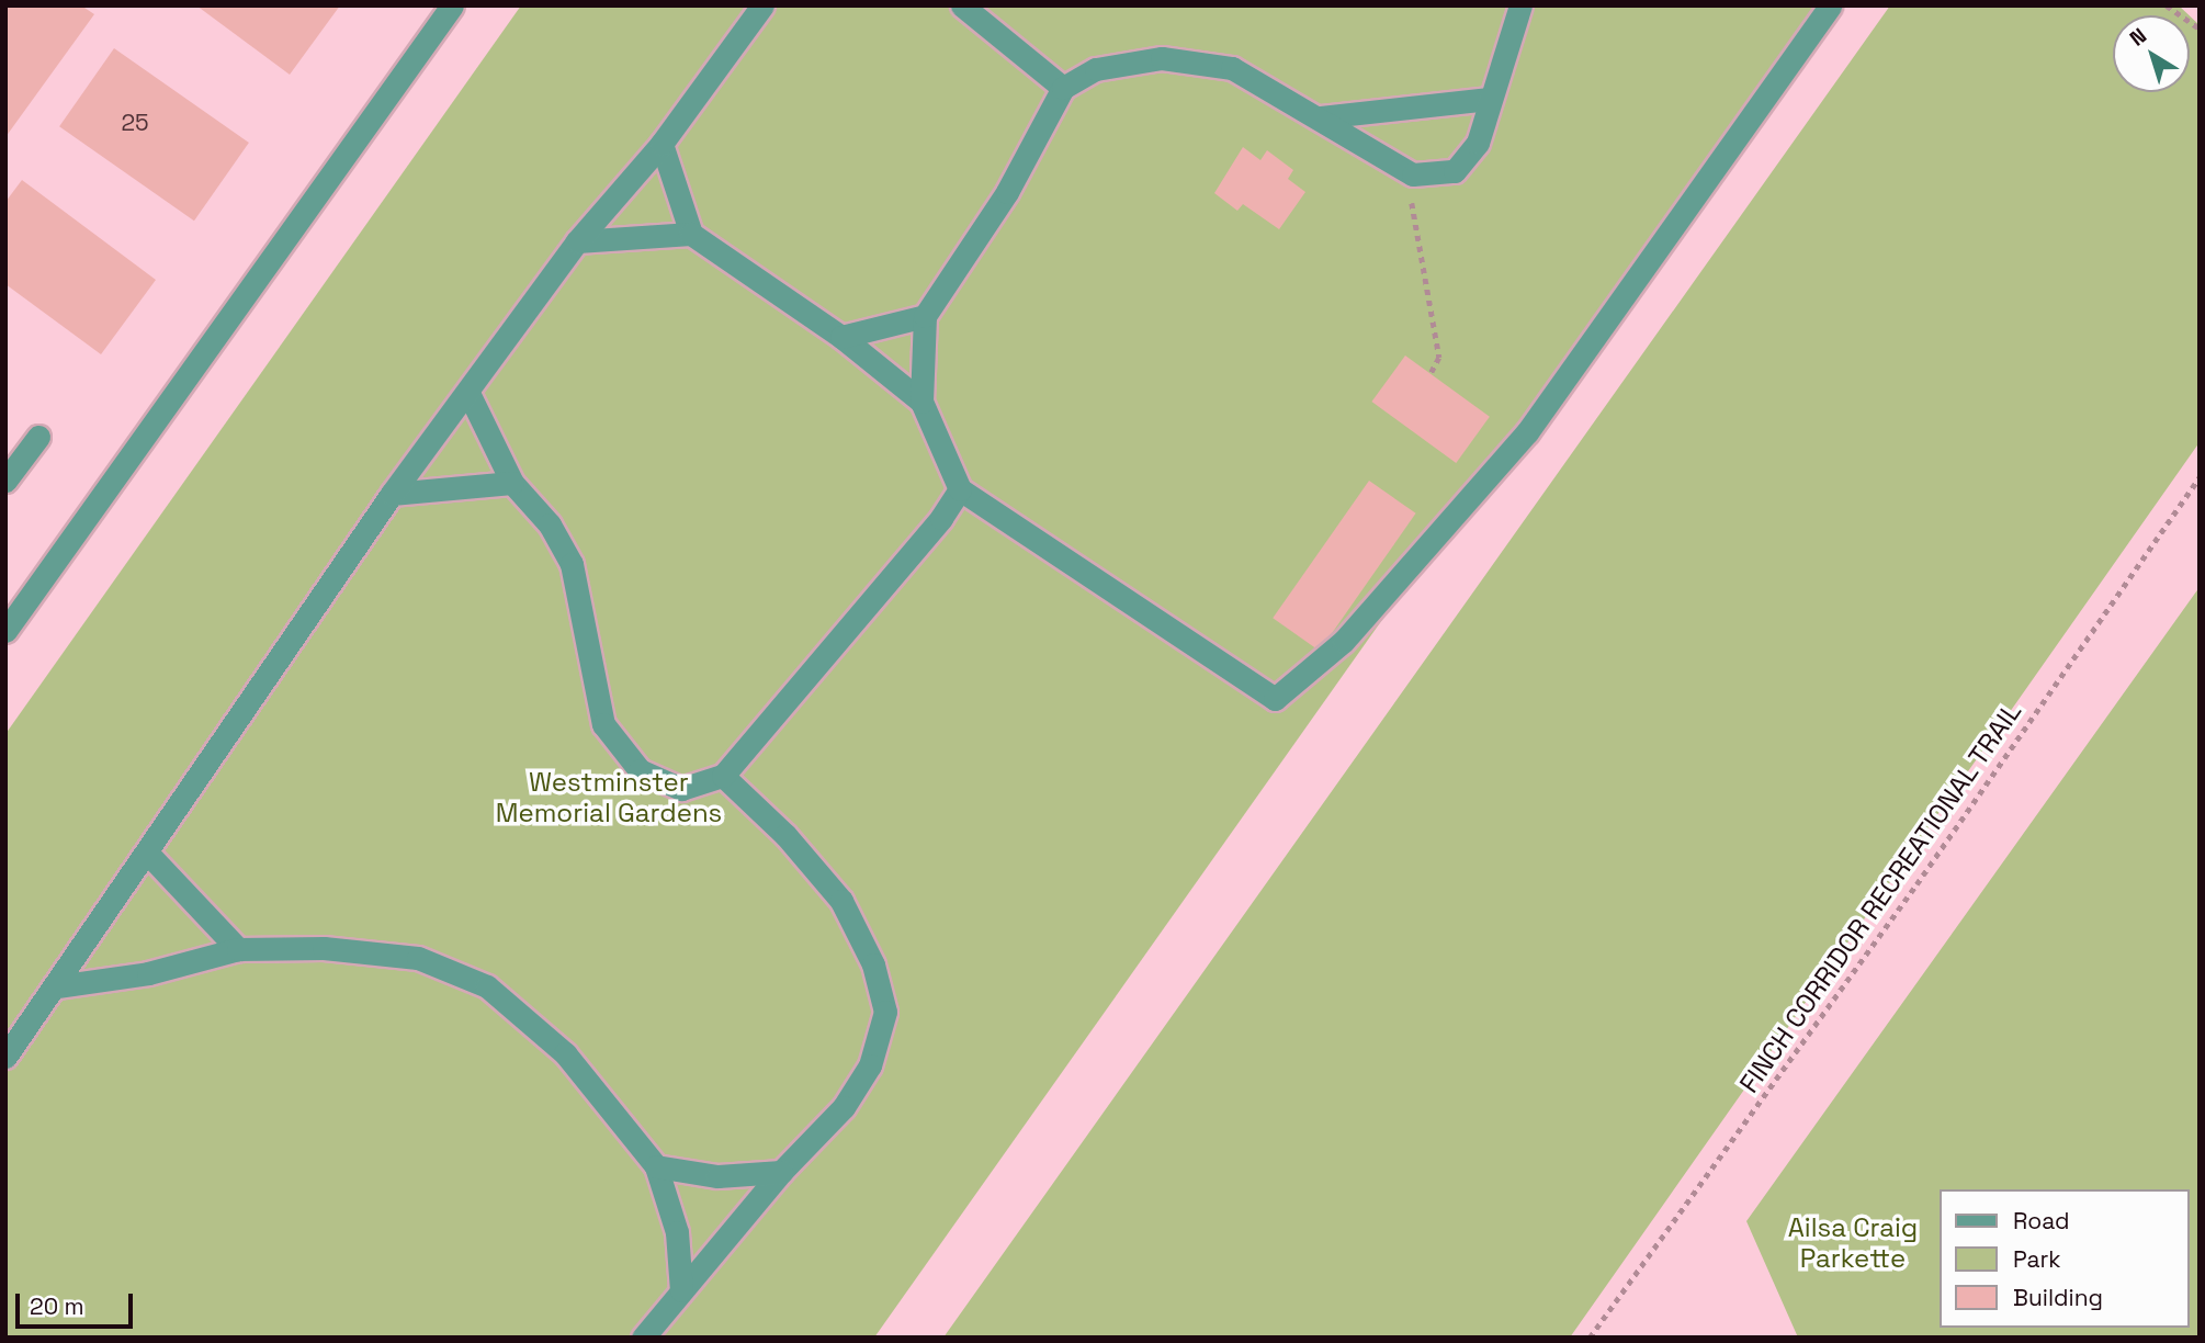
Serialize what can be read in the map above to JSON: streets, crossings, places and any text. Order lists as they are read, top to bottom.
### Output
{
  "streets": {
    "path": ["FINCH CORRIDOR RECREATIONAL TRAIL"]
  },
  "parks": ["Westminster Memorial Gardens", "Ailsa Craig Parkette"],
  "house_numbers": ["25"],
  "legend": ["Road", "Park", "Building"],
  "scale_bar": "20 m",
  "north": "top left"
}
